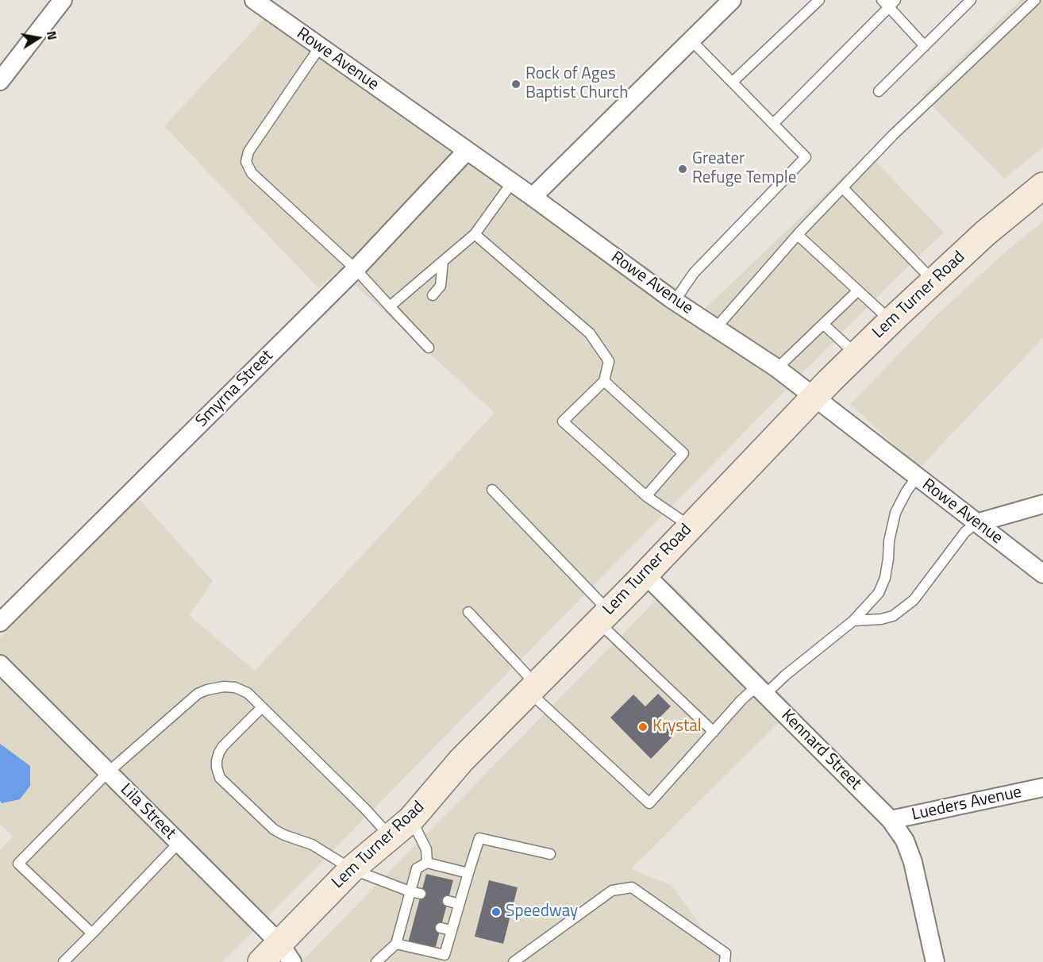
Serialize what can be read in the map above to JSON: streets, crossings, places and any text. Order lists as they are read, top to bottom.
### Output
{
  "streets": {
    "main road": ["Lem Turner Road"],
    "street": [
      "Rowe Avenue",
      "Smyrna Street",
      "Kennard Street",
      "Lueders Avenue",
      "Lila Street"
    ]
  },
  "crossings": [
    ["Rowe Avenue", "Lem Turner Road"],
    ["Rowe Avenue", "Smyrna Street"],
    ["Lem Turner Road", "Kennard Street"],
    ["Lem Turner Road", "Lila Street"],
    ["Kennard Street", "Lueders Avenue"]
  ],
  "places": [
    "Rock of Ages Baptist Church",
    "Greater Refuge Temple",
    "Krystal",
    "Speedway"
  ],
  "north": "right"
}
